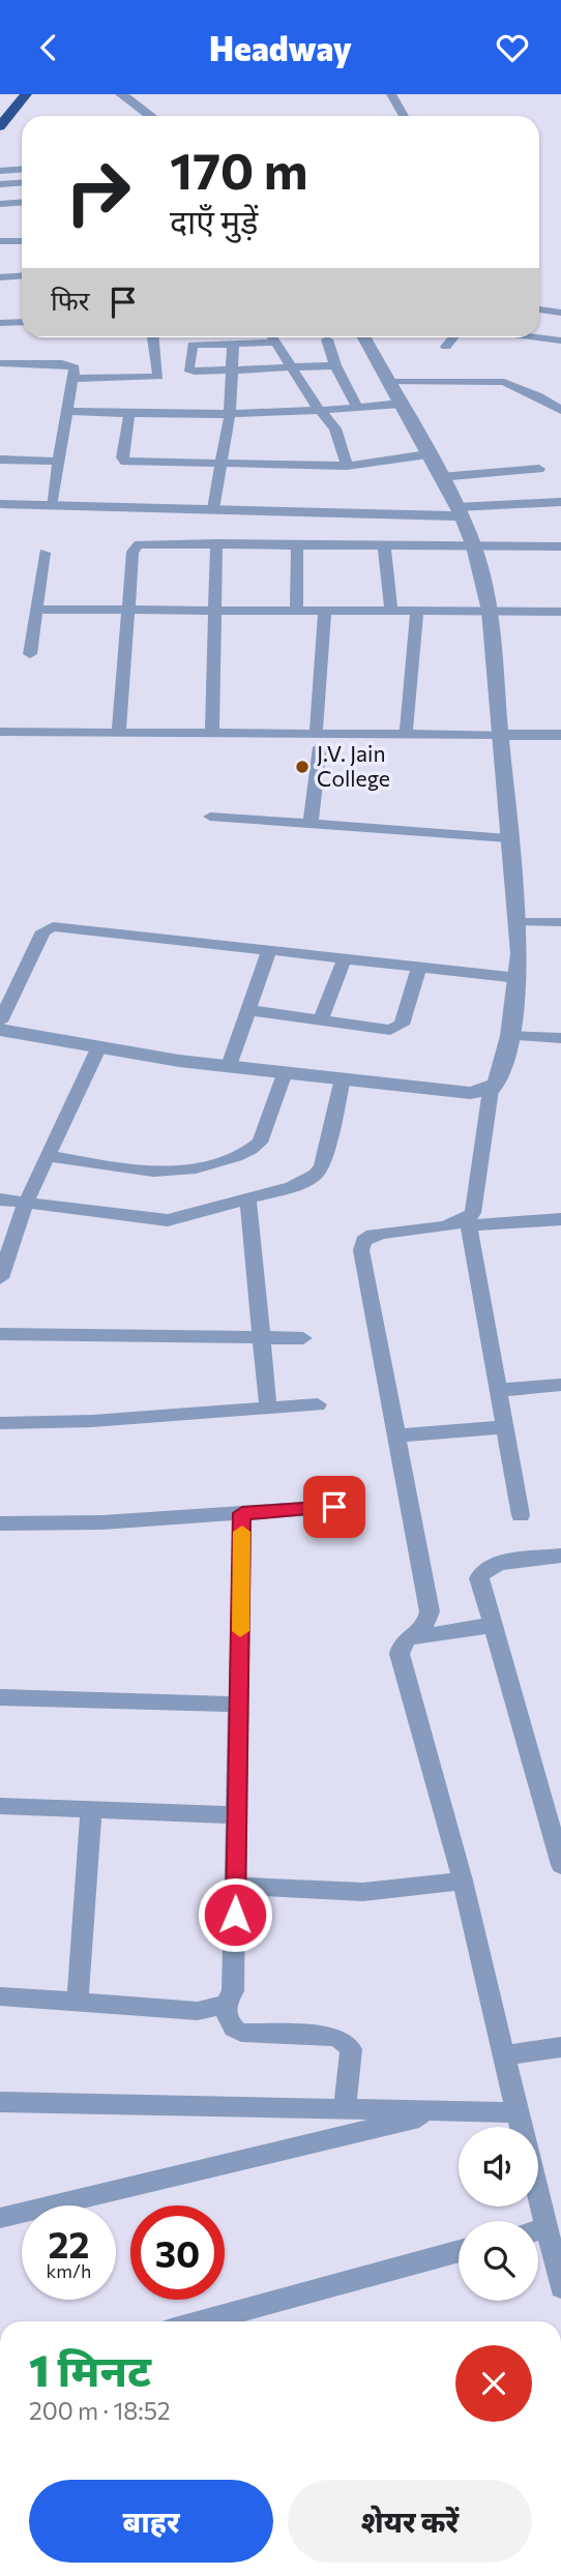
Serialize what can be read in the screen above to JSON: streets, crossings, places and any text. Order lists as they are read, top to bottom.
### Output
{
  "places": ["J.V. Jain College"],
  "page": {
    "header": "Headway",
    "turn": ["170 m", "दाएँ मुड़ें"],
    "then": "फिर",
    "speed": "22 km/h",
    "limit": "30",
    "heading": ["1 मिनट", "200 m · 18:52"],
    "buttons": ["बाहर", "शेयर करें"]
  }
}
